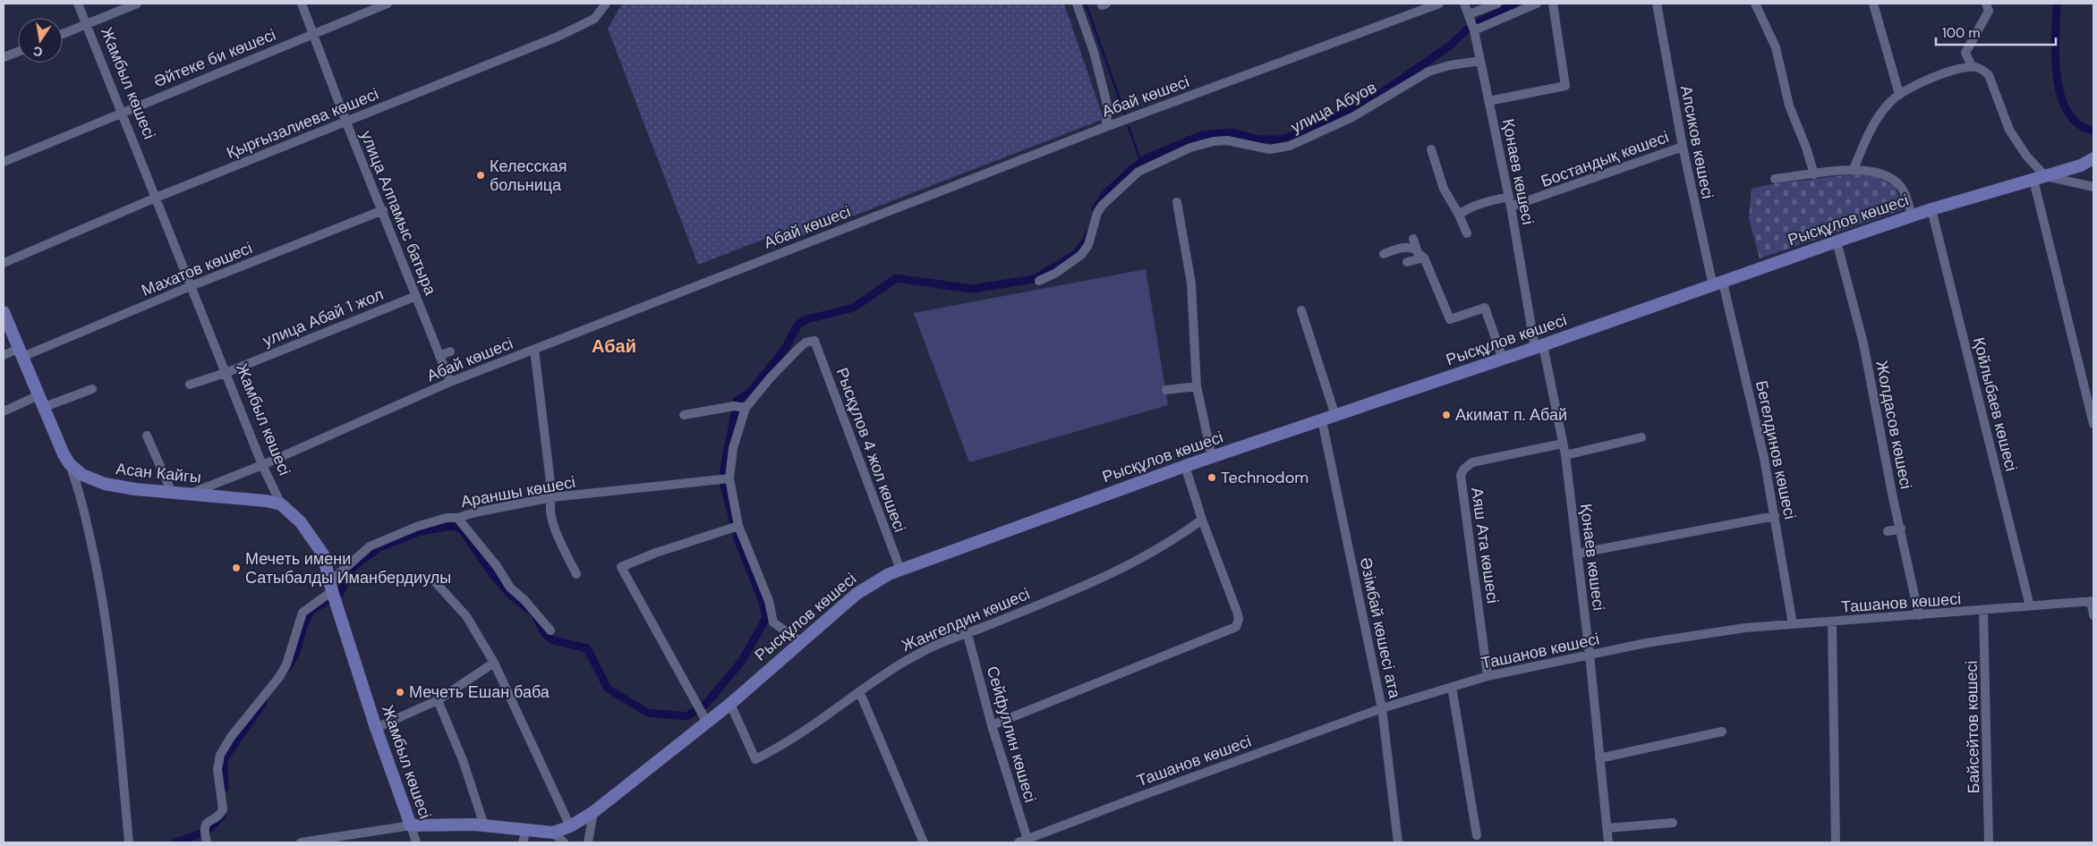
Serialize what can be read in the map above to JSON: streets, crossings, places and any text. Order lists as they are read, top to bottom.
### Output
{
  "streets": {
    "main road": ["Жамбыл көшесі", "Рысқұлов көшесі", "Асан Кайгы"],
    "street": [
      "Әйтеке би көшесі",
      "Абай көшесі",
      "улица Абуов",
      "Қырғызалиева көшесі",
      "Апсиков көшесі",
      "Бостандық көшесі",
      "Қонаев көшесі",
      "улица Алпамыс батыра",
      "Махатов көшесі",
      "улица Абай 1 жол",
      "Қойлыбаев көшесі",
      "Жолдасов көшесі",
      "Рысқұлов 4 жол көшесі",
      "Бегелдинов көшесі",
      "Араншы көшесі",
      "Аяш Ата көшесі",
      "Ташанов көшесі",
      "Жангелдин көшесі",
      "Әзімбай көшесі ата",
      "Байсейтов көшесі",
      "Сейфуллин көшесі"
    ]
  },
  "crossings": [
    ["Әйтеке би көшесі", "Жамбыл көшесі"],
    ["Әйтеке би көшесі", "улица Алпамыс батыра"],
    ["Жамбыл көшесі", "Абай көшесі"],
    ["Жамбыл көшесі", "Қырғызалиева көшесі"],
    ["Жамбыл көшесі", "Рысқұлов көшесі"],
    ["Жамбыл көшесі", "Махатов көшесі"],
    ["Жамбыл көшесі", "улица Абай 1 жол"],
    ["Жамбыл көшесі", "Асан Кайгы"],
    ["Жамбыл көшесі", "Араншы көшесі"],
    ["Абай көшесі", "улица Алпамыс батыра"],
    ["Абай көшесі", "Асан Кайгы"],
    ["улица Абуов", "Қонаев көшесі"],
    ["Қырғызалиева көшесі", "улица Алпамыс батыра"],
    ["Апсиков көшесі", "Бостандық көшесі"],
    ["Апсиков көшесі", "Рысқұлов көшесі"],
    ["Апсиков көшесі", "Бегелдинов көшесі"],
    ["Бостандық көшесі", "Қонаев көшесі"],
    ["Қонаев көшесі", "Рысқұлов көшесі"],
    ["Қонаев көшесі", "Аяш Ата көшесі"],
    ["Қонаев көшесі", "Ташанов көшесі"],
    ["улица Алпамыс батыра", "Махатов көшесі"],
    ["улица Алпамыс батыра", "улица Абай 1 жол"],
    ["Рысқұлов көшесі", "Қойлыбаев көшесі"],
    ["Рысқұлов көшесі", "Жолдасов көшесі"],
    ["Рысқұлов көшесі", "Рысқұлов 4 жол көшесі"],
    ["Рысқұлов көшесі", "Бегелдинов көшесі"],
    ["Рысқұлов көшесі", "Жангелдин көшесі"],
    ["Рысқұлов көшесі", "Әзімбай көшесі ата"],
    ["Махатов көшесі", "Асан Кайгы"],
    ["Қойлыбаев көшесі", "Ташанов көшесі"],
    ["Жолдасов көшесі", "Ташанов көшесі"],
    ["Бегелдинов көшесі", "Ташанов көшесі"],
    ["Аяш Ата көшесі", "Ташанов көшесі"],
    ["Ташанов көшесі", "Әзімбай көшесі ата"],
    ["Ташанов көшесі", "Байсейтов көшесі"],
    ["Ташанов көшесі", "Сейфуллин көшесі"],
    ["Жангелдин көшесі", "Сейфуллин көшесі"]
  ],
  "districts": ["Абай"],
  "places": [
    "Келесская больница",
    "Акимат п. Абай",
    "Technodom",
    "Мечеть имени Сатыбалды Иманбердиулы",
    "Мечеть Ешан баба"
  ],
  "scale_bar": "100 m",
  "north": "bottom"
}
